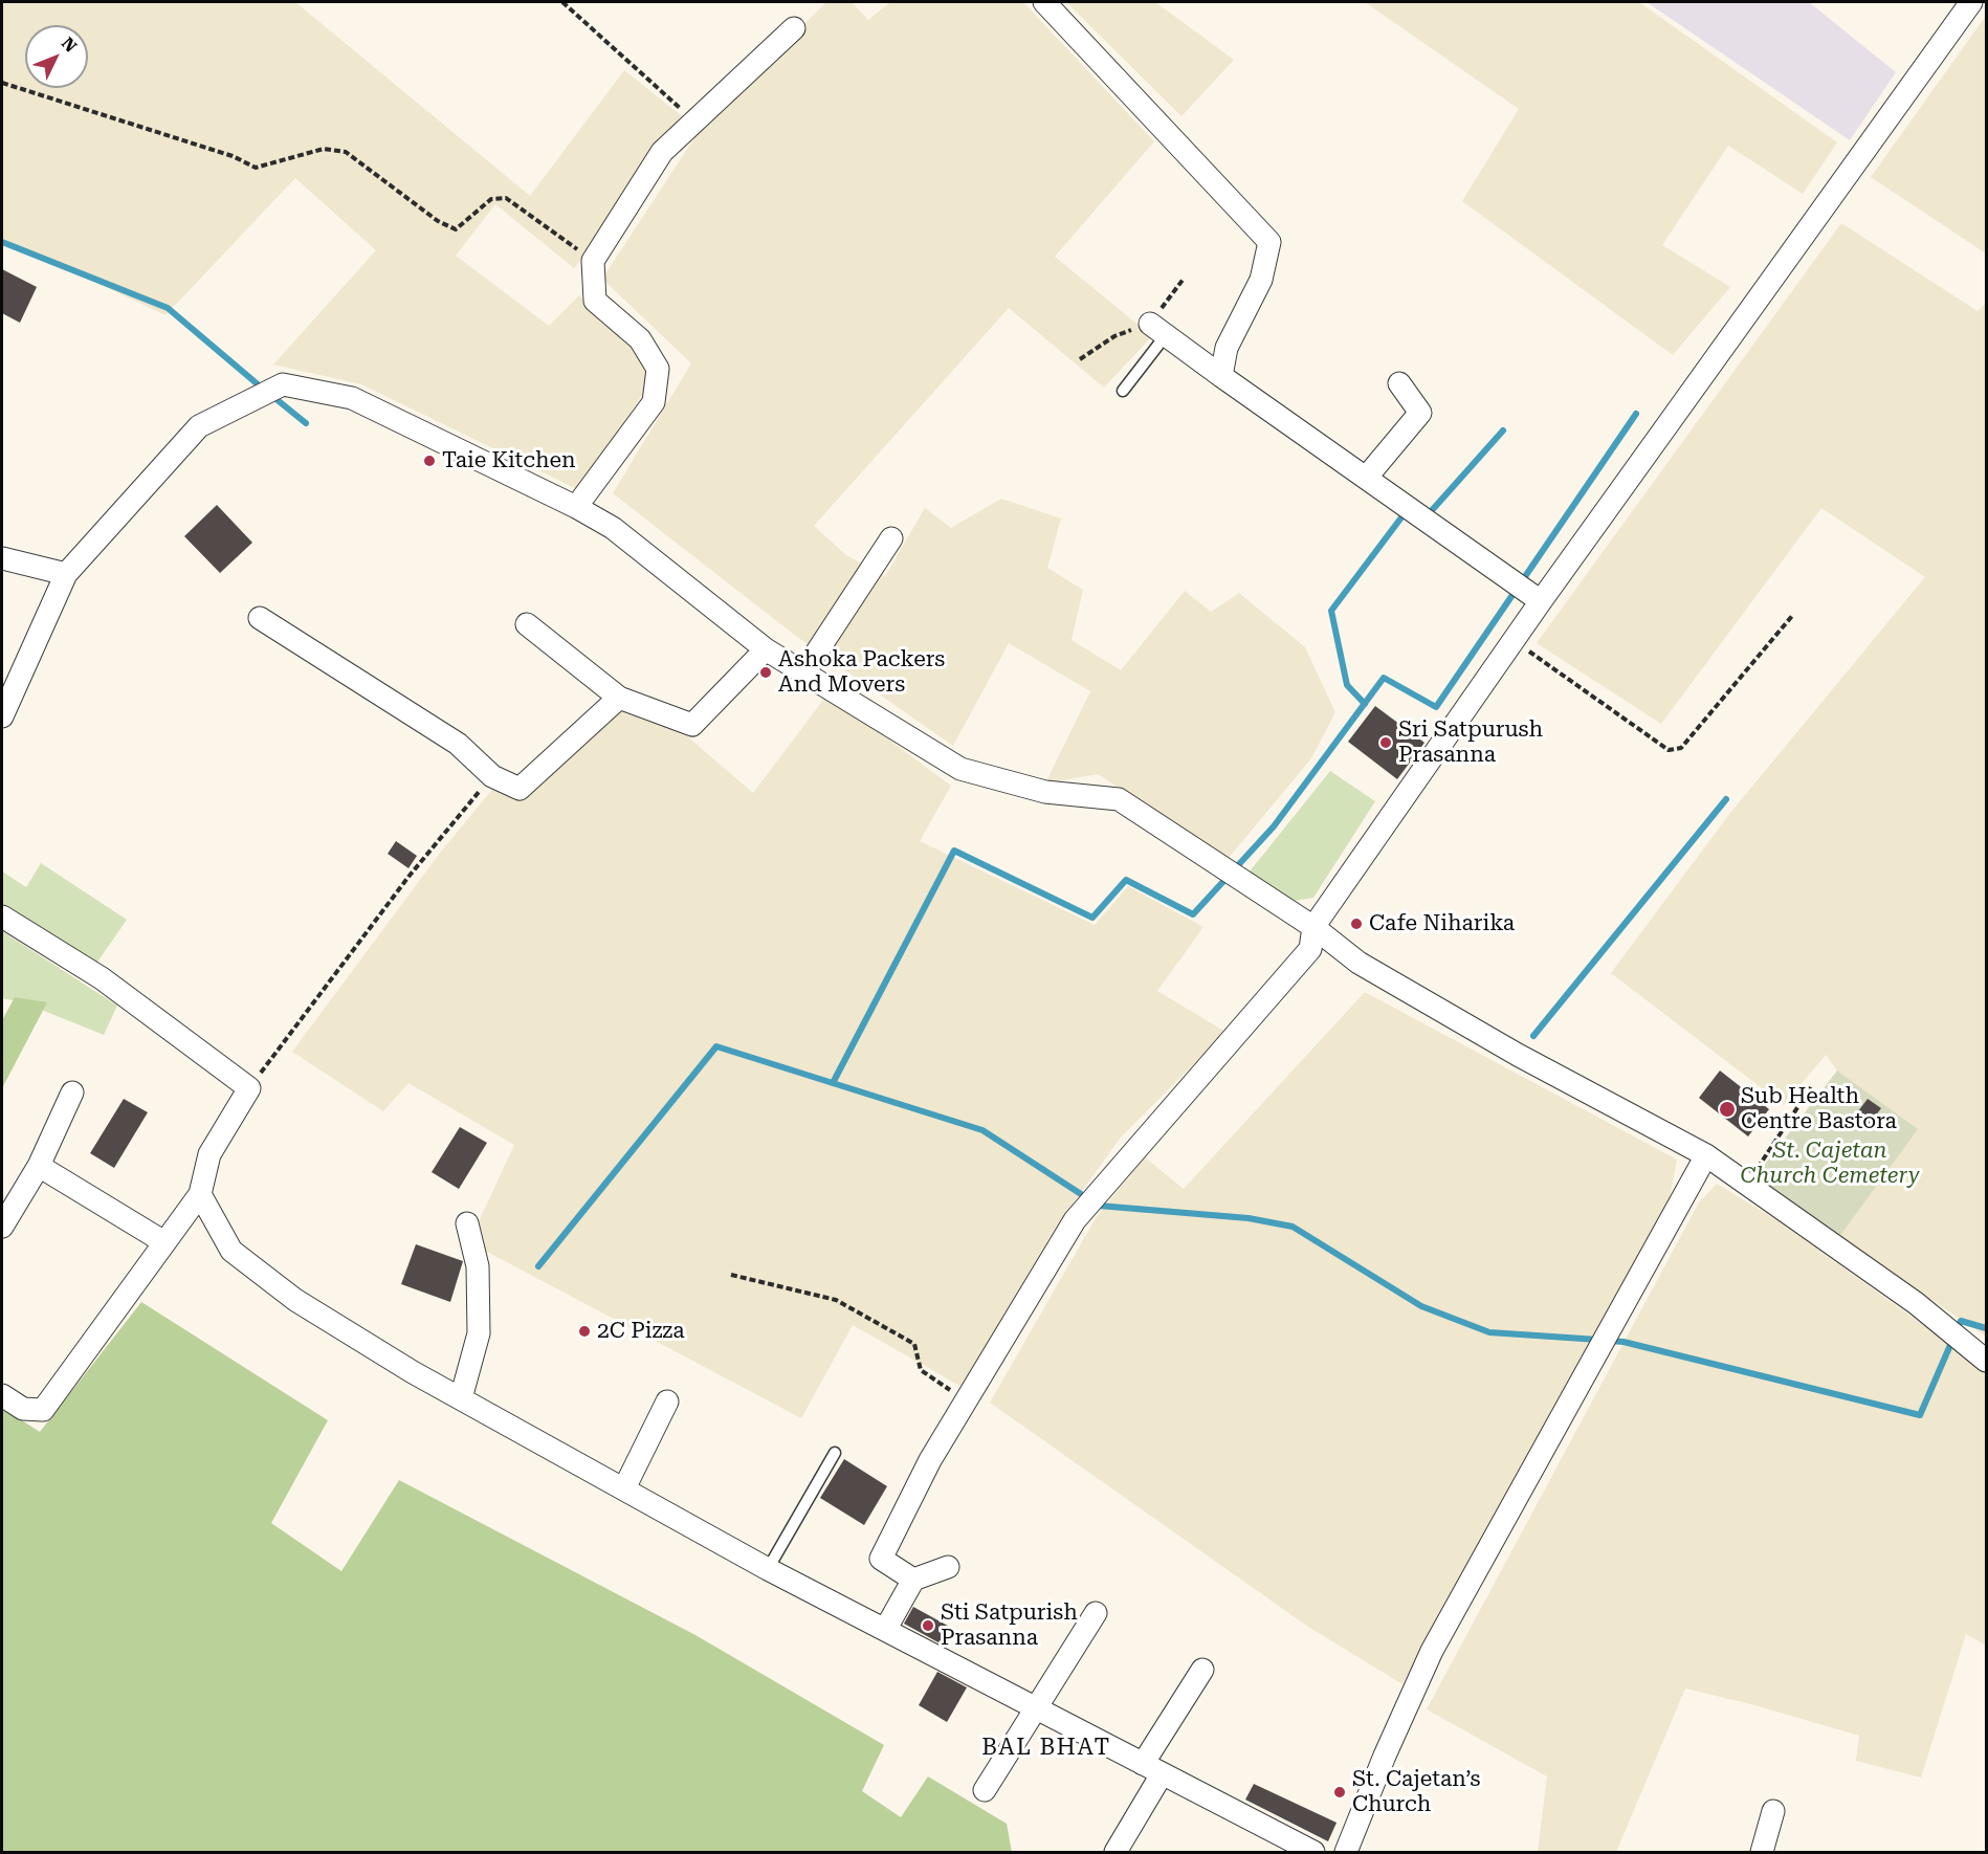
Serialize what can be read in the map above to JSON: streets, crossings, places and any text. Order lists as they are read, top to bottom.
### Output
{
  "districts": ["BAL BHAT"],
  "parks": ["St. Cajetan Church Cemetery"],
  "places": [
    "Taie Kitchen",
    "Ashoka Packers And Movers",
    "Sri Satpurush Prasanna",
    "Cafe Niharika",
    "Sub Health Centre Bastora",
    "2C Pizza",
    "Sti Satpurish Prasanna",
    "St. Cajetan’s Church"
  ],
  "north": "top right"
}
